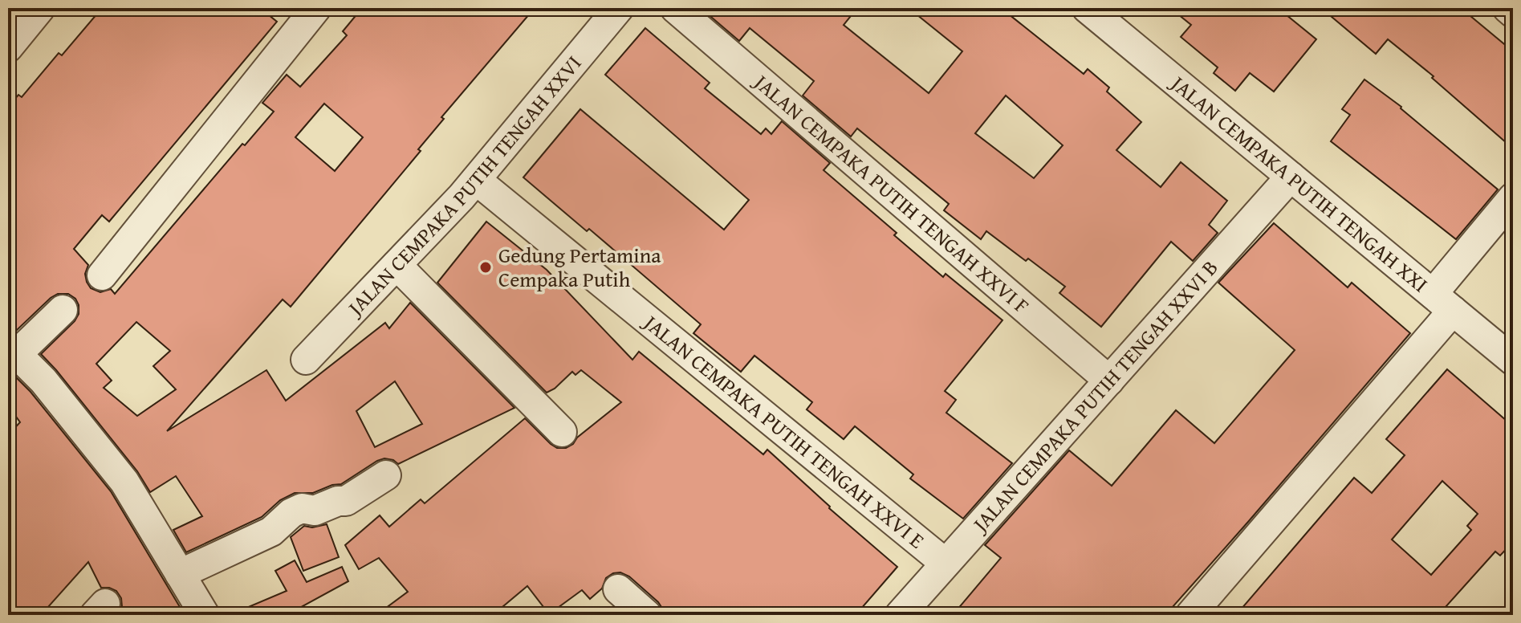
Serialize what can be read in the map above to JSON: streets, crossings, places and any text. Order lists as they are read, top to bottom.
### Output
{
  "streets": {
    "street": [
      "JALAN CEMPAKA PUTIH TENGAH XXI",
      "JALAN CEMPAKA PUTIH TENGAH XXVI",
      "JALAN CEMPAKA PUTIH TENGAH XXVI F",
      "JALAN CEMPAKA PUTIH TENGAH XXVI B",
      "JALAN CEMPAKA PUTIH TENGAH XXVI E"
    ]
  },
  "crossings": [
    ["JALAN CEMPAKA PUTIH TENGAH XXI", "JALAN CEMPAKA PUTIH TENGAH XXVI B"],
    ["JALAN CEMPAKA PUTIH TENGAH XXVI", "JALAN CEMPAKA PUTIH TENGAH XXVI E"],
    ["JALAN CEMPAKA PUTIH TENGAH XXVI F", "JALAN CEMPAKA PUTIH TENGAH XXVI B"],
    ["JALAN CEMPAKA PUTIH TENGAH XXVI B", "JALAN CEMPAKA PUTIH TENGAH XXVI E"]
  ],
  "places": ["Gedung Pertamina Cempaka Putih"]
}
